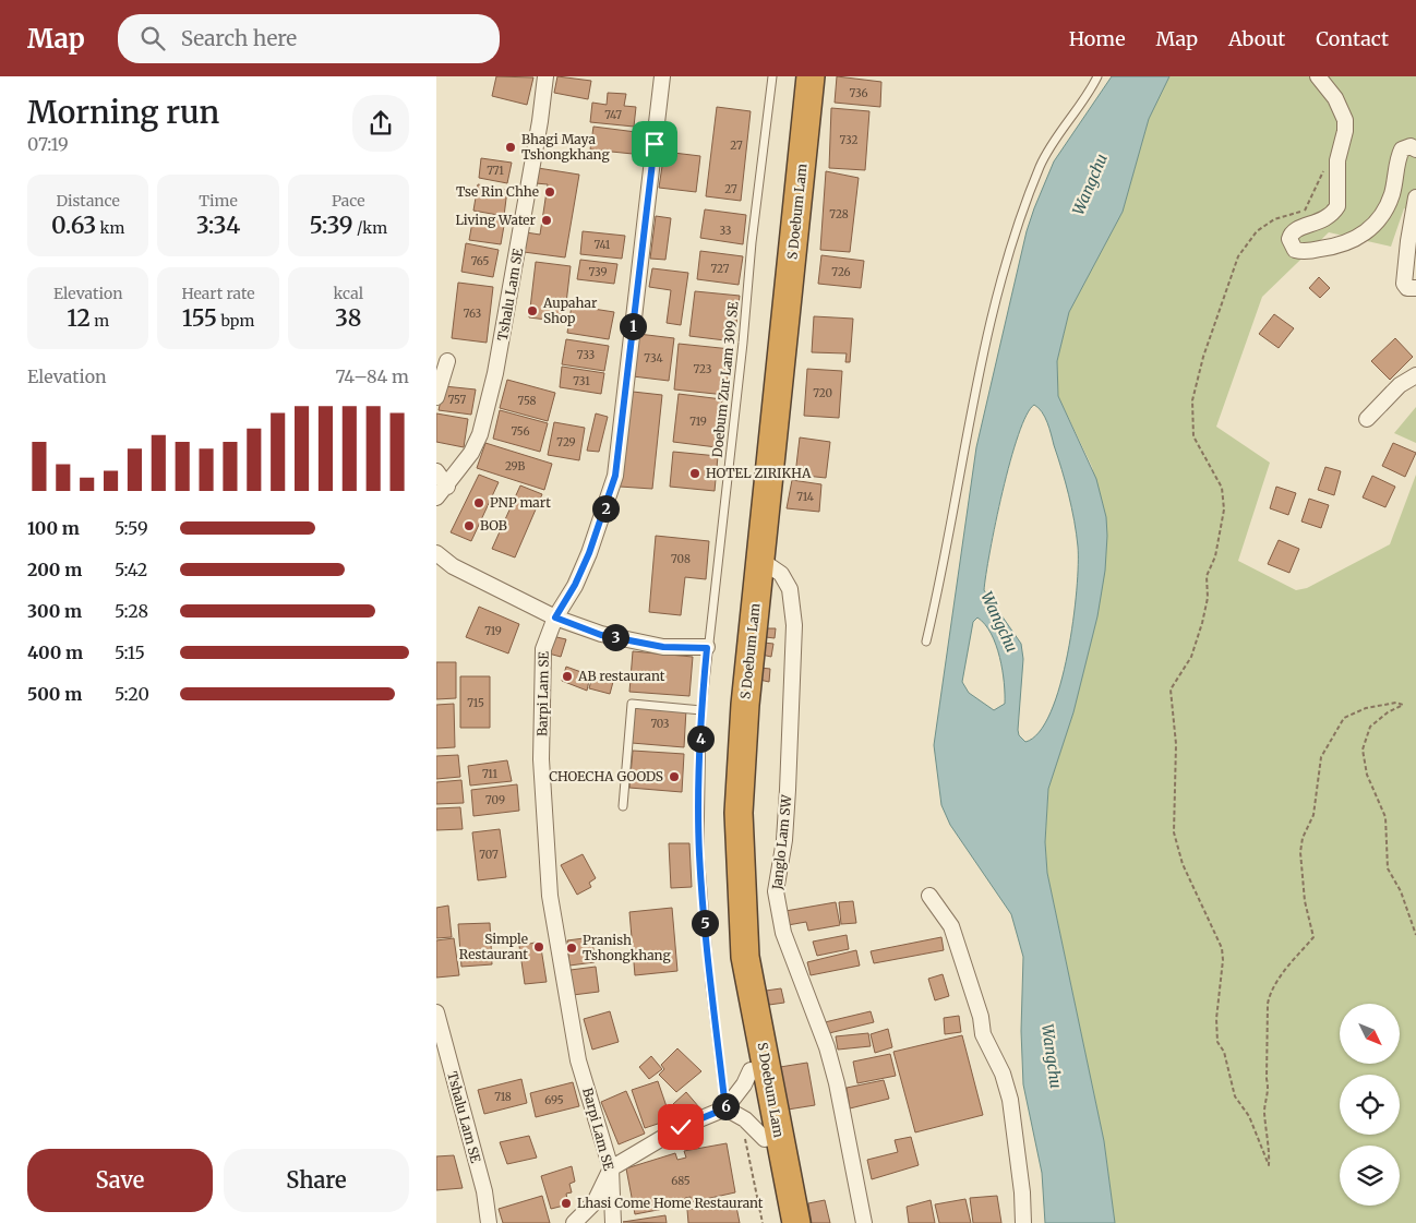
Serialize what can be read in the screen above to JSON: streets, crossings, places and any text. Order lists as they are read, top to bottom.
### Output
{
  "streets": {
    "highway": ["S Doebum Lam"],
    "street": ["Tshalu Lam SE", "Barpi Lam SE", "Janglo Lam SW"],
    "lane": ["Doebum Zur Lam 309 SE"]
  },
  "crossings": [
    ["S Doebum Lam", "Janglo Lam SW"]
  ],
  "water": ["Wangchu"],
  "places": [
    "Bhagi Maya Tshongkhang",
    "Tse Rin Chhe",
    "Living Water",
    "Aupahar Shop",
    "HOTEL ZIRIKHA",
    "PNP mart",
    "BOB",
    "AB restaurant",
    "CHOECHA GOODS",
    "Simple Restaurant",
    "Pranish Tshongkhang",
    "Lhasi Come Home Restaurant"
  ],
  "house_numbers": [
    "736",
    "747",
    "732",
    "27",
    "771",
    "27",
    "728",
    "33",
    "741",
    "765",
    "727",
    "739",
    "726",
    "763",
    "733",
    "734",
    "723",
    "731",
    "720",
    "757",
    "758",
    "719",
    "756",
    "729",
    "29B",
    "714",
    "708",
    "719",
    "715",
    "703",
    "711",
    "709",
    "707",
    "718",
    "695",
    "685"
  ],
  "north": "bottom right",
  "page": {
    "header": "Map",
    "search": "Search here",
    "nav": [
      "Home",
      "Map",
      "About",
      "Contact"
    ],
    "heading": ["Morning run", "07:19"],
    "stats": [
      ["Distance", "0.63 km"],
      ["Time", "3:34"],
      ["Pace", "5:39 /km"],
      ["Elevation", "12 m"],
      ["Heart rate", "155 bpm"],
      ["kcal", "38"]
    ],
    "pins": [
      "1",
      "2",
      "3",
      "4",
      "5",
      "6"
    ],
    "chart": ["Elevation", "74–84 m"],
    "list": [
      {
        "name": "100 m",
        "note": "5:59"
      },
      {
        "name": "200 m",
        "note": "5:42"
      },
      {
        "name": "300 m",
        "note": "5:28"
      },
      {
        "name": "400 m",
        "note": "5:15"
      },
      {
        "name": "500 m",
        "note": "5:20"
      }
    ],
    "buttons": ["Save", "Share"]
  }
}
